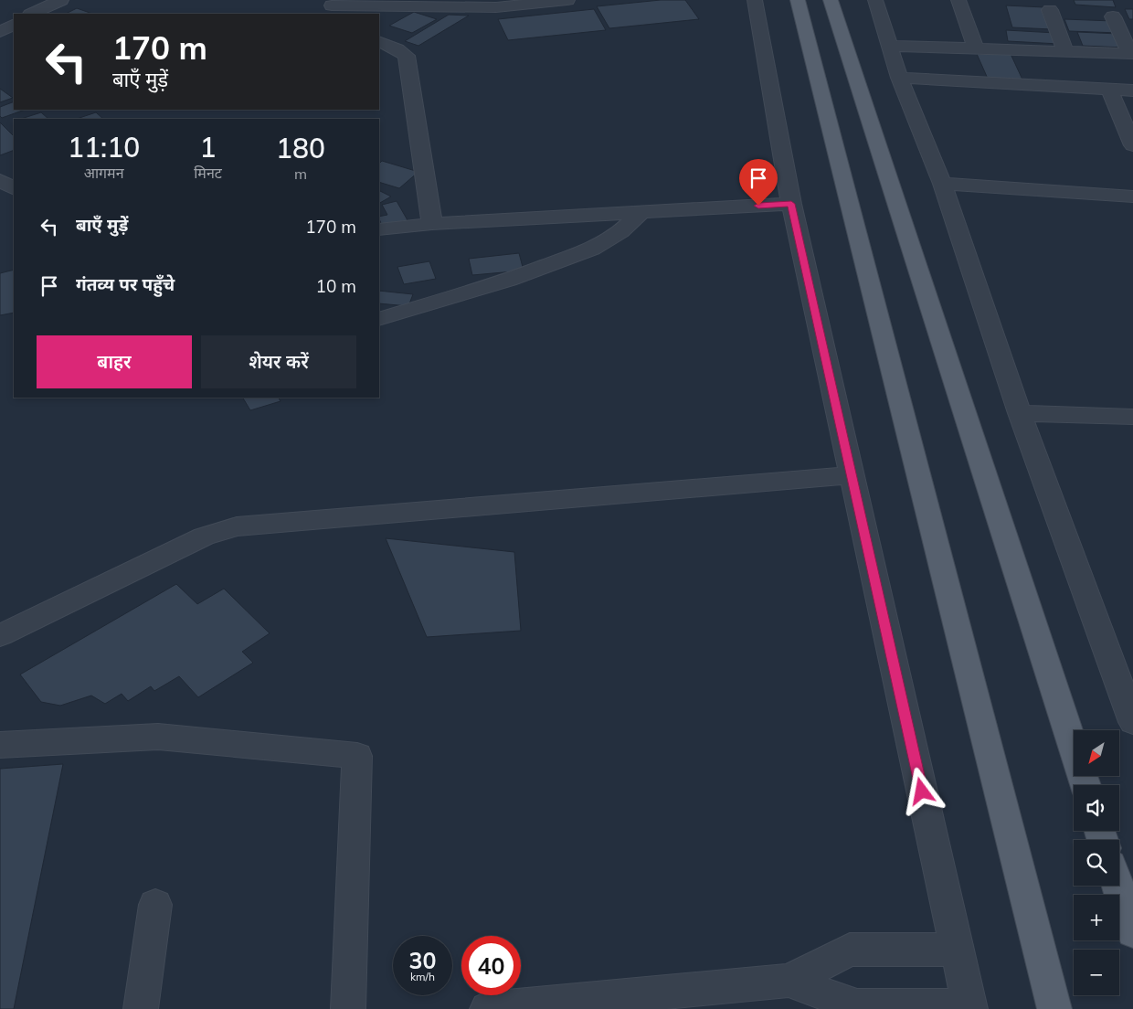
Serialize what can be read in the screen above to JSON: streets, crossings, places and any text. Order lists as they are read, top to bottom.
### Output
{
  "north": "bottom left",
  "page": {
    "turn": ["170 m", "बाएँ मुड़ें"],
    "eta": [
      "11:10",
      "आगमन",
      "1",
      "मिनट",
      "180",
      "m"
    ],
    "list": [
      {
        "name": "बाएँ मुड़ें",
        "value": "170 m"
      },
      {
        "name": "गंतव्य पर पहुँचे",
        "value": "10 m"
      }
    ],
    "buttons": ["बाहर", "शेयर करें"],
    "map_buttons": ["+", "−"],
    "speed": "30 km/h",
    "limit": "40"
  }
}
